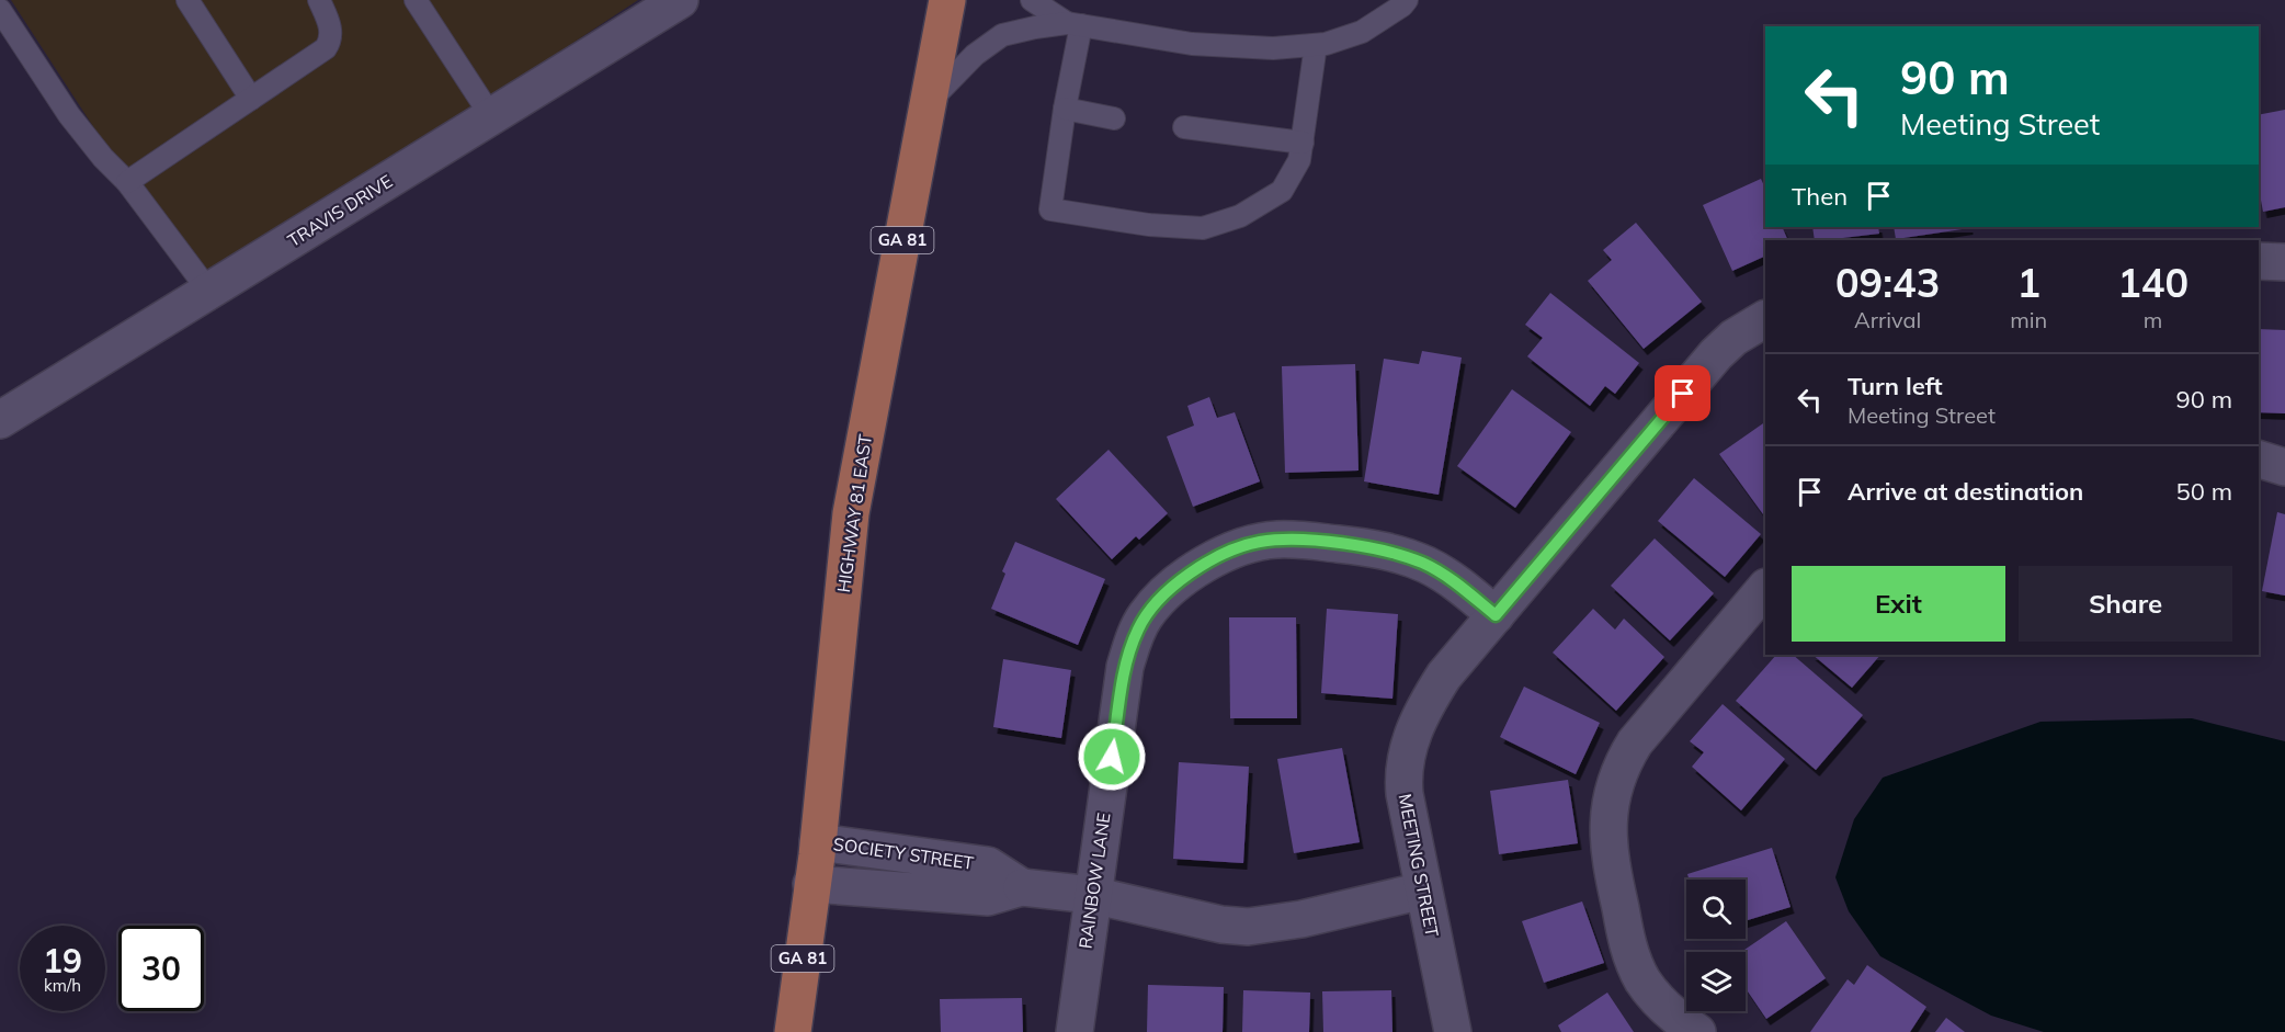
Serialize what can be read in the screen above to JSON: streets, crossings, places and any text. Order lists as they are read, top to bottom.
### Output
{
  "streets": {
    "main road": ["GA 81", "HIGHWAY 81 EAST"],
    "street": [
      "TRAVIS DRIVE",
      "SOCIETY STREET",
      "MEETING STREET",
      "RAINBOW LANE"
    ]
  },
  "crossings": [
    ["HIGHWAY 81 EAST", "SOCIETY STREET"],
    ["SOCIETY STREET", "MEETING STREET"],
    ["SOCIETY STREET", "RAINBOW LANE"],
    ["MEETING STREET", "RAINBOW LANE"]
  ],
  "page": {
    "turn": ["90 m", "Meeting Street"],
    "then": "Then",
    "eta": [
      "09:43",
      "Arrival",
      "1",
      "min",
      "140",
      "m"
    ],
    "list": [
      {
        "name": "Turn left",
        "note": "Meeting Street",
        "value": "90 m"
      },
      {
        "name": "Arrive at destination",
        "value": "50 m"
      }
    ],
    "buttons": ["Exit", "Share"],
    "speed": "19 km/h",
    "limit": "30"
  }
}
